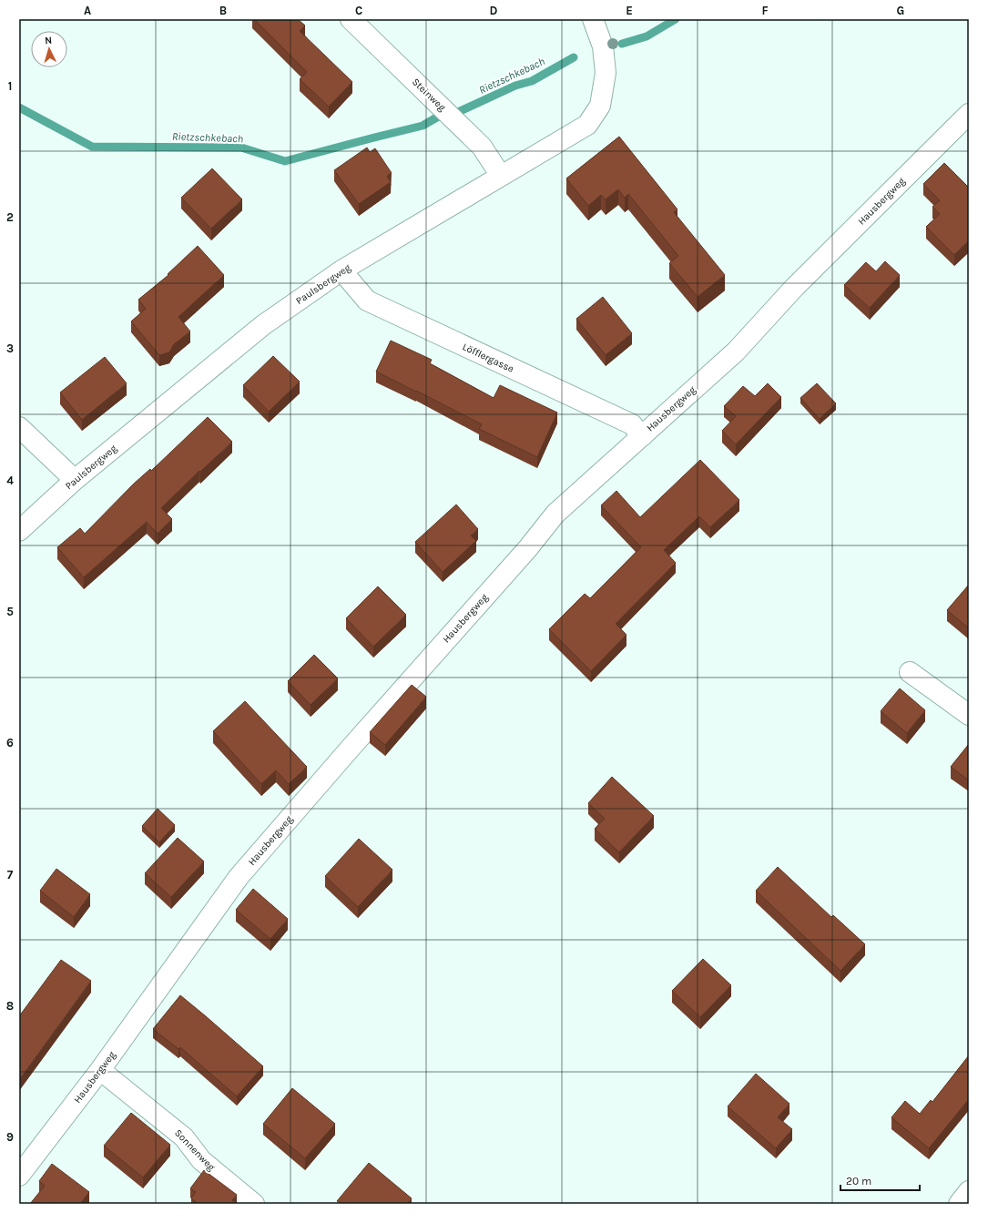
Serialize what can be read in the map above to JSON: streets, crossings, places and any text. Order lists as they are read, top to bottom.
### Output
{
  "streets": {
    "street": [
      "Steinweg",
      "Hausbergweg",
      "Paulsbergweg",
      "Löfflergasse",
      "Sonnenweg"
    ]
  },
  "crossings": [
    ["Steinweg", "Paulsbergweg"],
    ["Hausbergweg", "Löfflergasse"],
    ["Hausbergweg", "Sonnenweg"],
    ["Paulsbergweg", "Löfflergasse"]
  ],
  "water": ["Rietzschkebach"],
  "scale_bar": "20 m",
  "north": "top",
  "grid": {
    "columns": [
      "A",
      "B",
      "C",
      "D",
      "E",
      "F",
      "G"
    ],
    "rows": [
      "1",
      "2",
      "3",
      "4",
      "5",
      "6",
      "7",
      "8",
      "9"
    ]
  }
}
